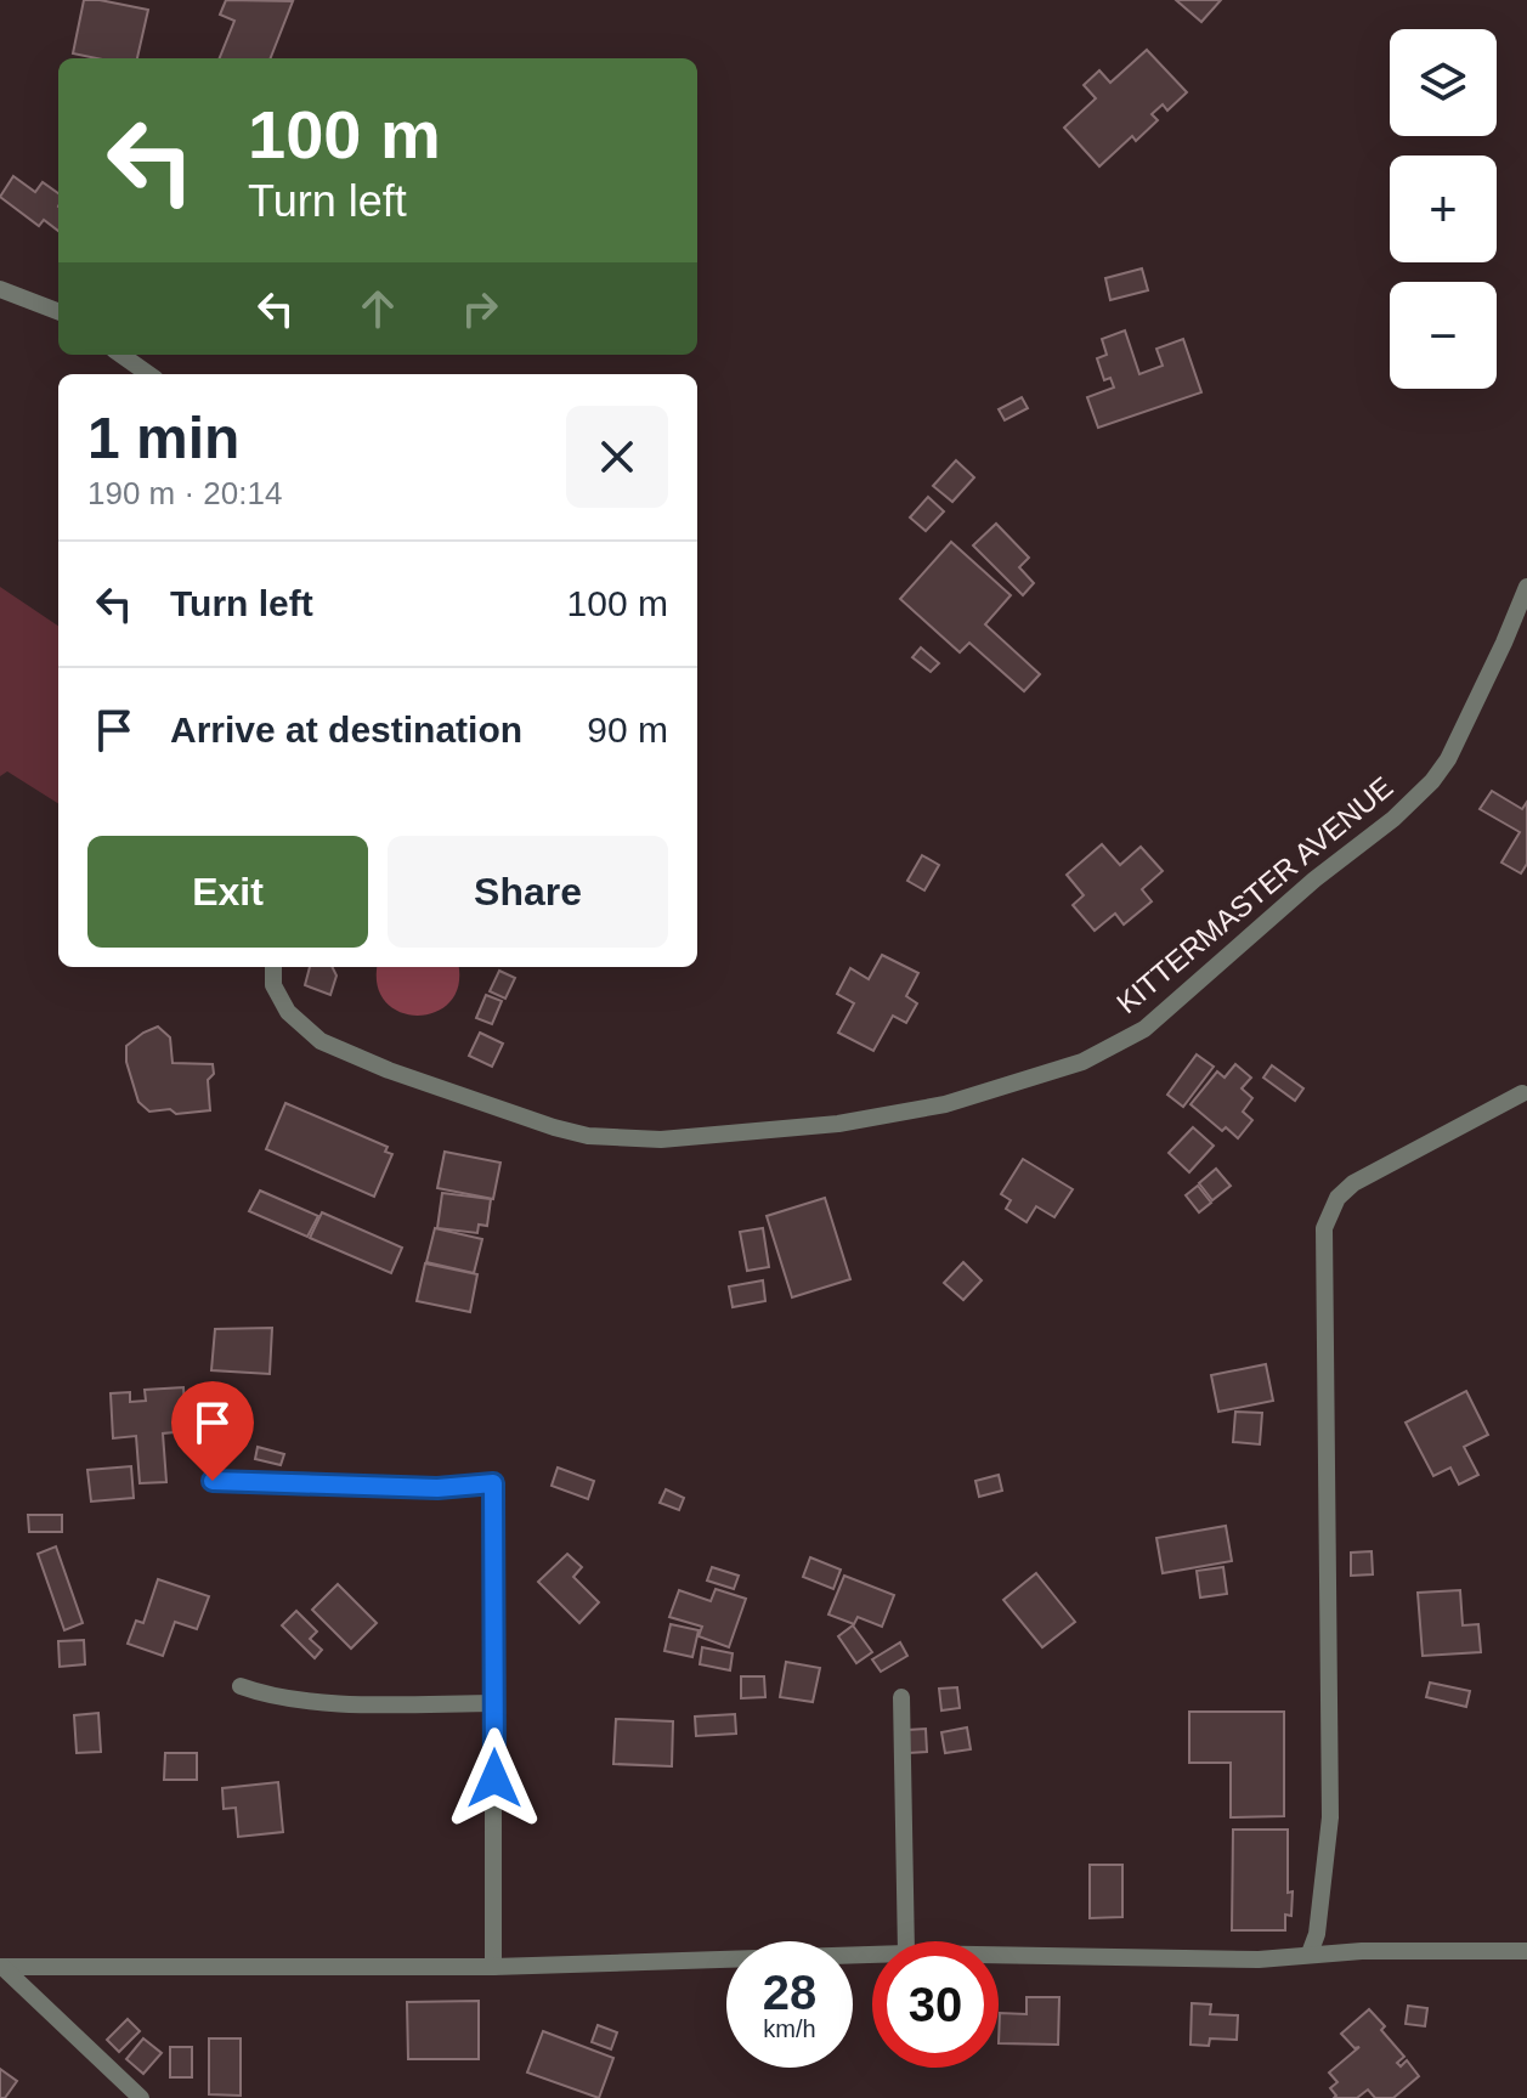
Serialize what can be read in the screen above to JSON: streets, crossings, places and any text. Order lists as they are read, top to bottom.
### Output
{
  "streets": {
    "street": ["KITTERMASTER AVENUE"]
  },
  "page": {
    "map_buttons": ["+", "−"],
    "turn": ["100 m", "Turn left"],
    "heading": ["1 min", "190 m · 20:14"],
    "list": [
      {
        "name": "Turn left",
        "value": "100 m"
      },
      {
        "name": "Arrive at destination",
        "value": "90 m"
      }
    ],
    "buttons": ["Exit", "Share"],
    "speed": "28 km/h",
    "limit": "30"
  }
}
